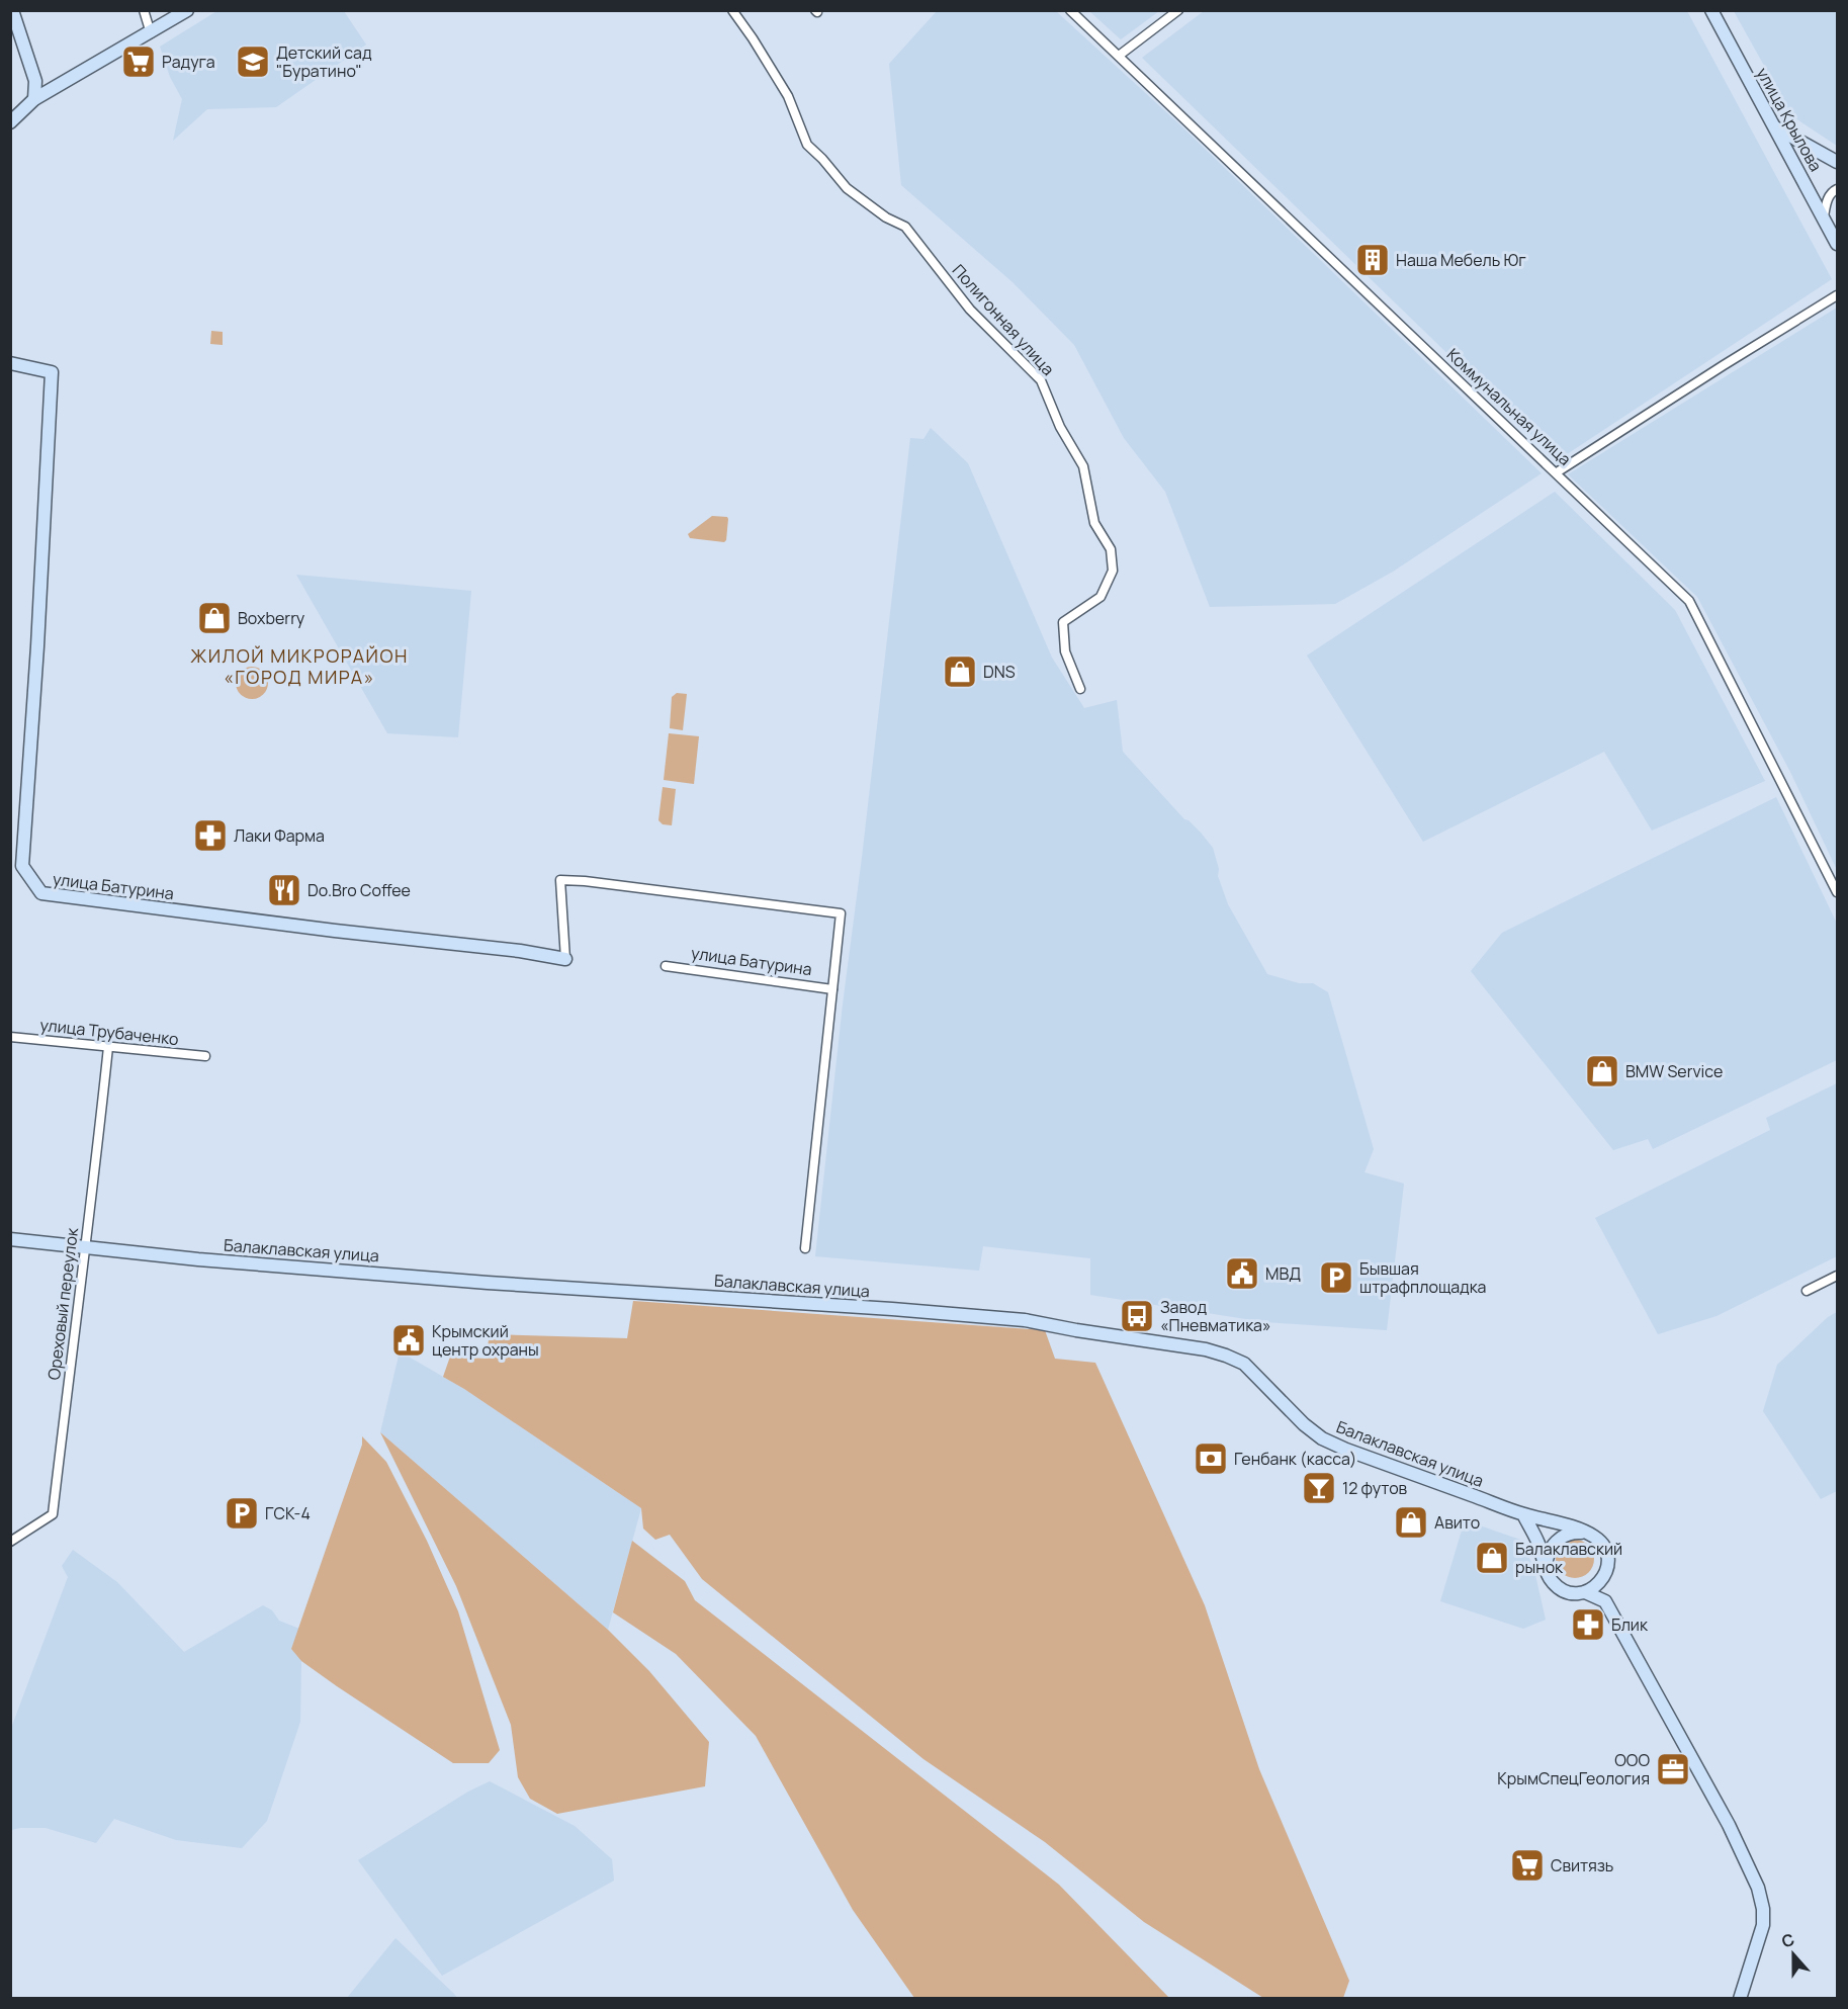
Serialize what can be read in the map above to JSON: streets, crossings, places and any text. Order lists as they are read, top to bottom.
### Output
{
  "streets": {
    "main road": ["улица Крылова", "улица Батурина", "Балаклавская улица"],
    "street": [
      "Полигонная улица",
      "Коммунальная улица",
      "улица Трубаченко",
      "Ореховый переулок"
    ]
  },
  "crossings": [
    ["улица Трубаченко", "Ореховый переулок"],
    ["Балаклавская улица", "Ореховый переулок"]
  ],
  "districts": ["ЖИЛОЙ МИКРОРАЙОН «ГОРОД МИРА»"],
  "places": {
    "supermarket": ["Радуга", "Свитязь"],
    "school or university": ["Детский сад \"Буратино\""],
    "building": ["Наша Мебель Юг"],
    "shop": [
      "Boxberry",
      "DNS",
      "BMW Service",
      "Авито",
      "Балаклавский рынок"
    ],
    "pharmacy": ["Лаки Фарма", "Блик"],
    "restaurant": ["Do.Bro Coffee"],
    "public building": ["МВД", "Крымский центр охраны"],
    "parking": ["Бывшая штрафплощадка", "ГСК-4"],
    "bus stop": ["Завод «Пневматика»"],
    "bank": ["Генбанк (касса)"],
    "bar": ["12 футов"],
    "office": ["ООО КрымСпецГеология"]
  },
  "north": "top"
}
